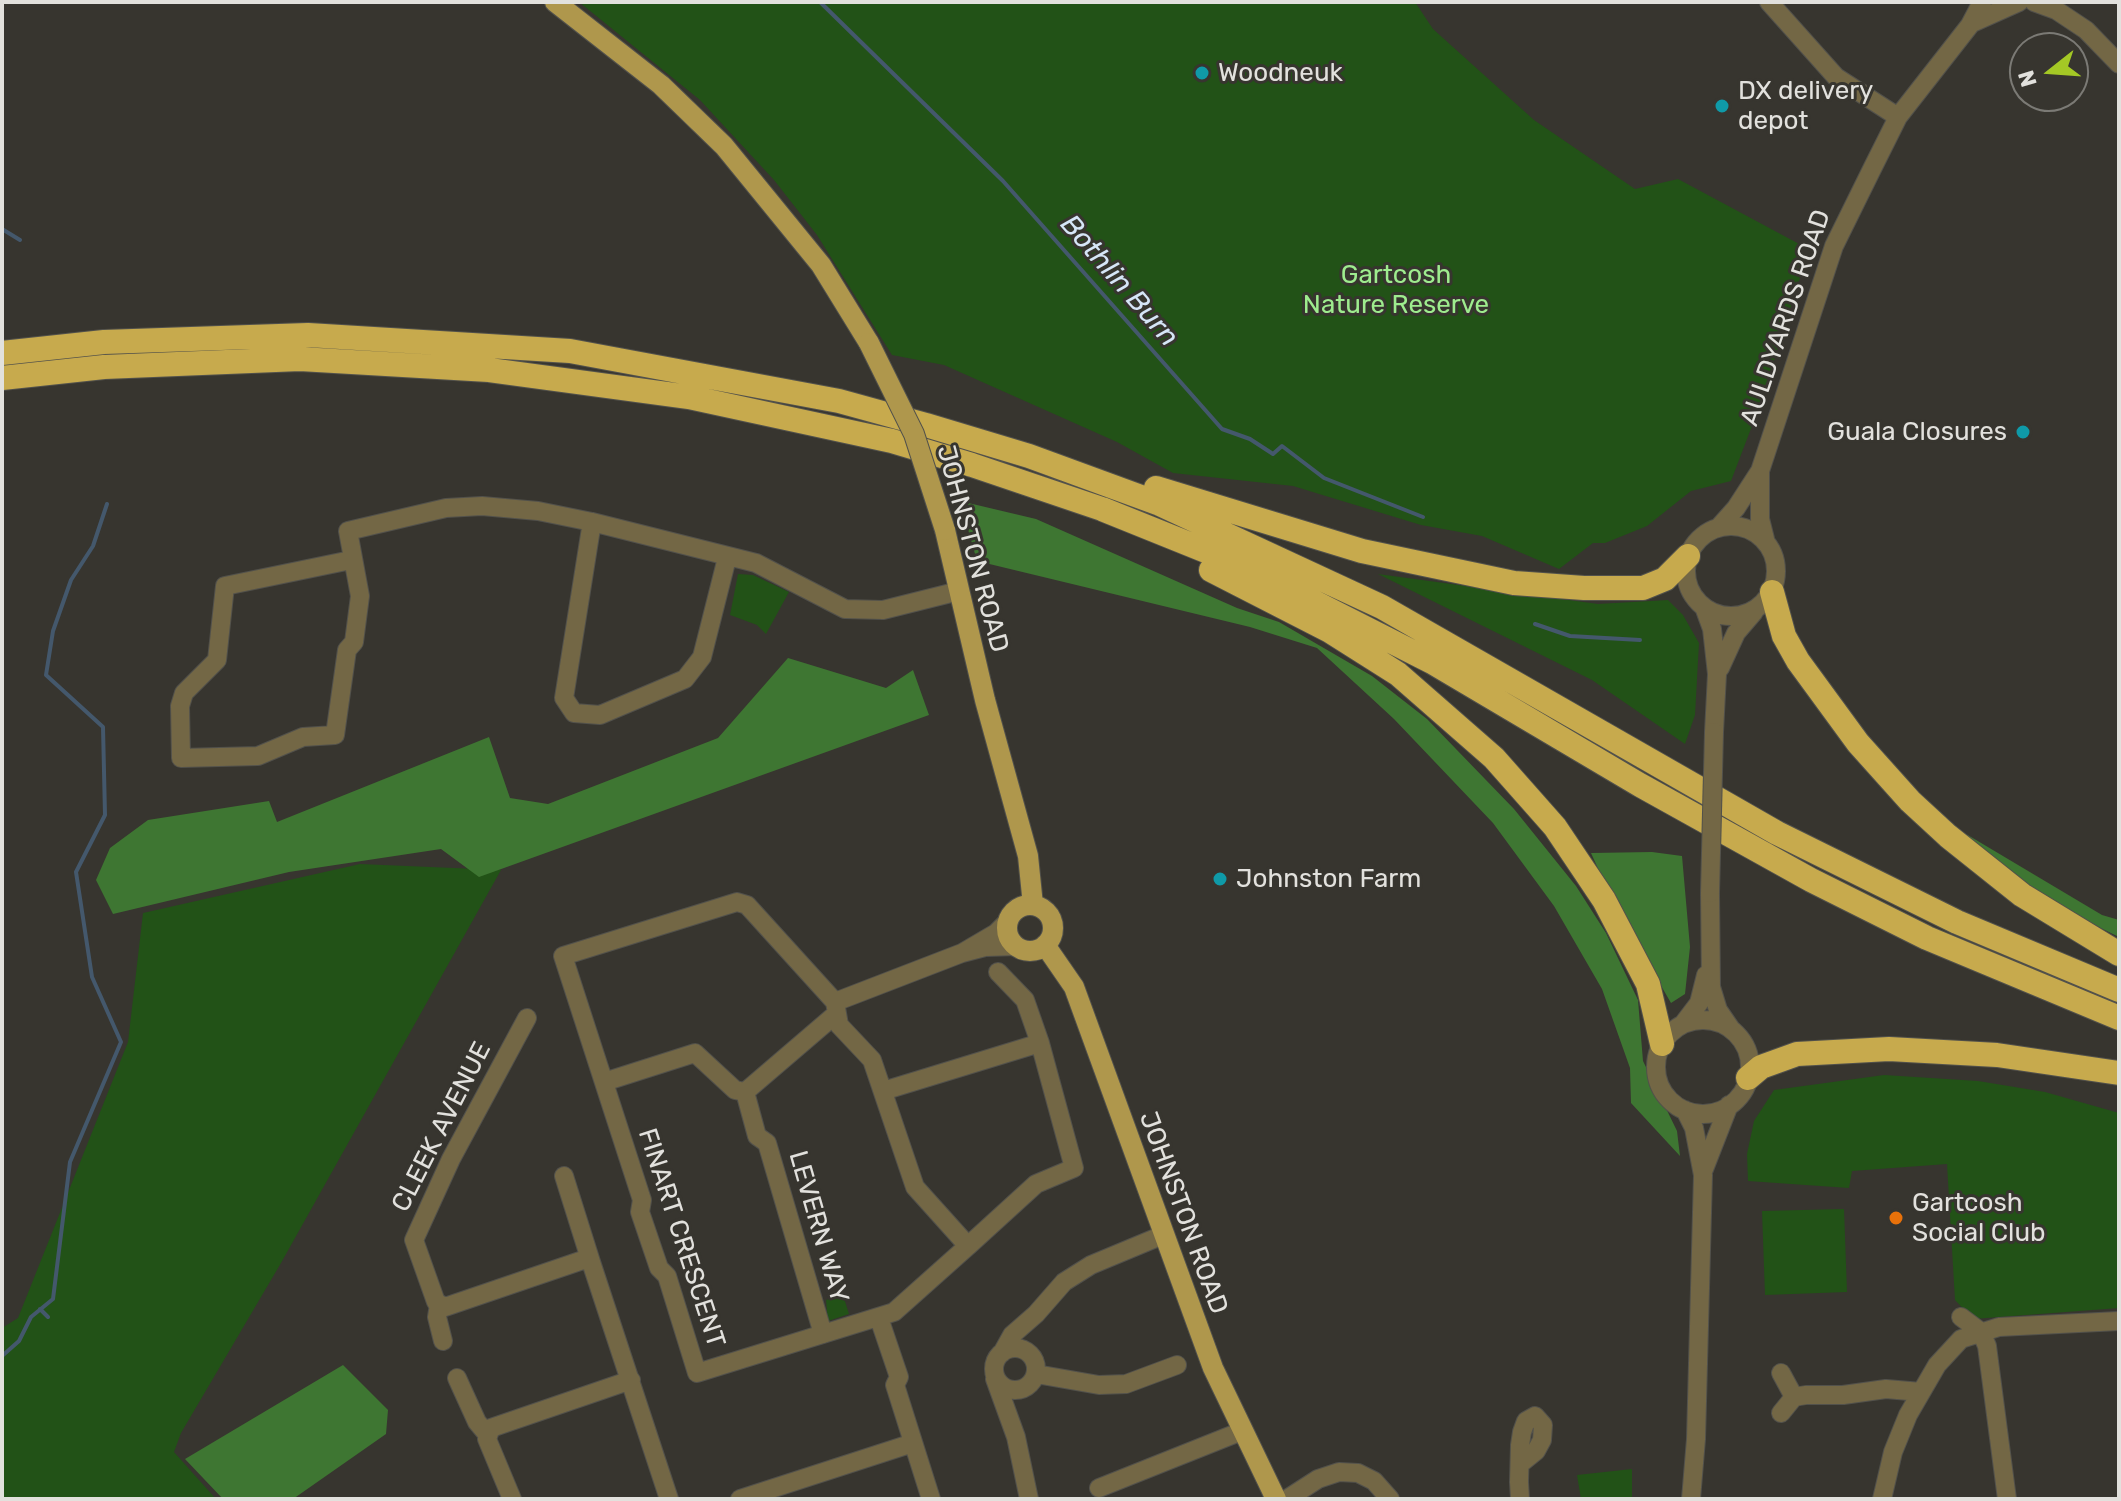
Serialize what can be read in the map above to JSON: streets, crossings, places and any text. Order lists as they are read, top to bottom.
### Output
{
  "streets": {
    "main road": ["JOHNSTON ROAD"],
    "street": [
      "AULDYARDS ROAD",
      "CLEEK AVENUE",
      "LEVERN WAY",
      "FINART CRESCENT"
    ]
  },
  "crossings": [
    ["LEVERN WAY", "FINART CRESCENT"]
  ],
  "water": ["Bothlin Burn"],
  "parks": ["Gartcosh Nature Reserve"],
  "places": [
    "Woodneuk",
    "DX delivery depot",
    "Guala Closures",
    "Johnston Farm",
    "Gartcosh Social Club"
  ],
  "north": "left"
}
